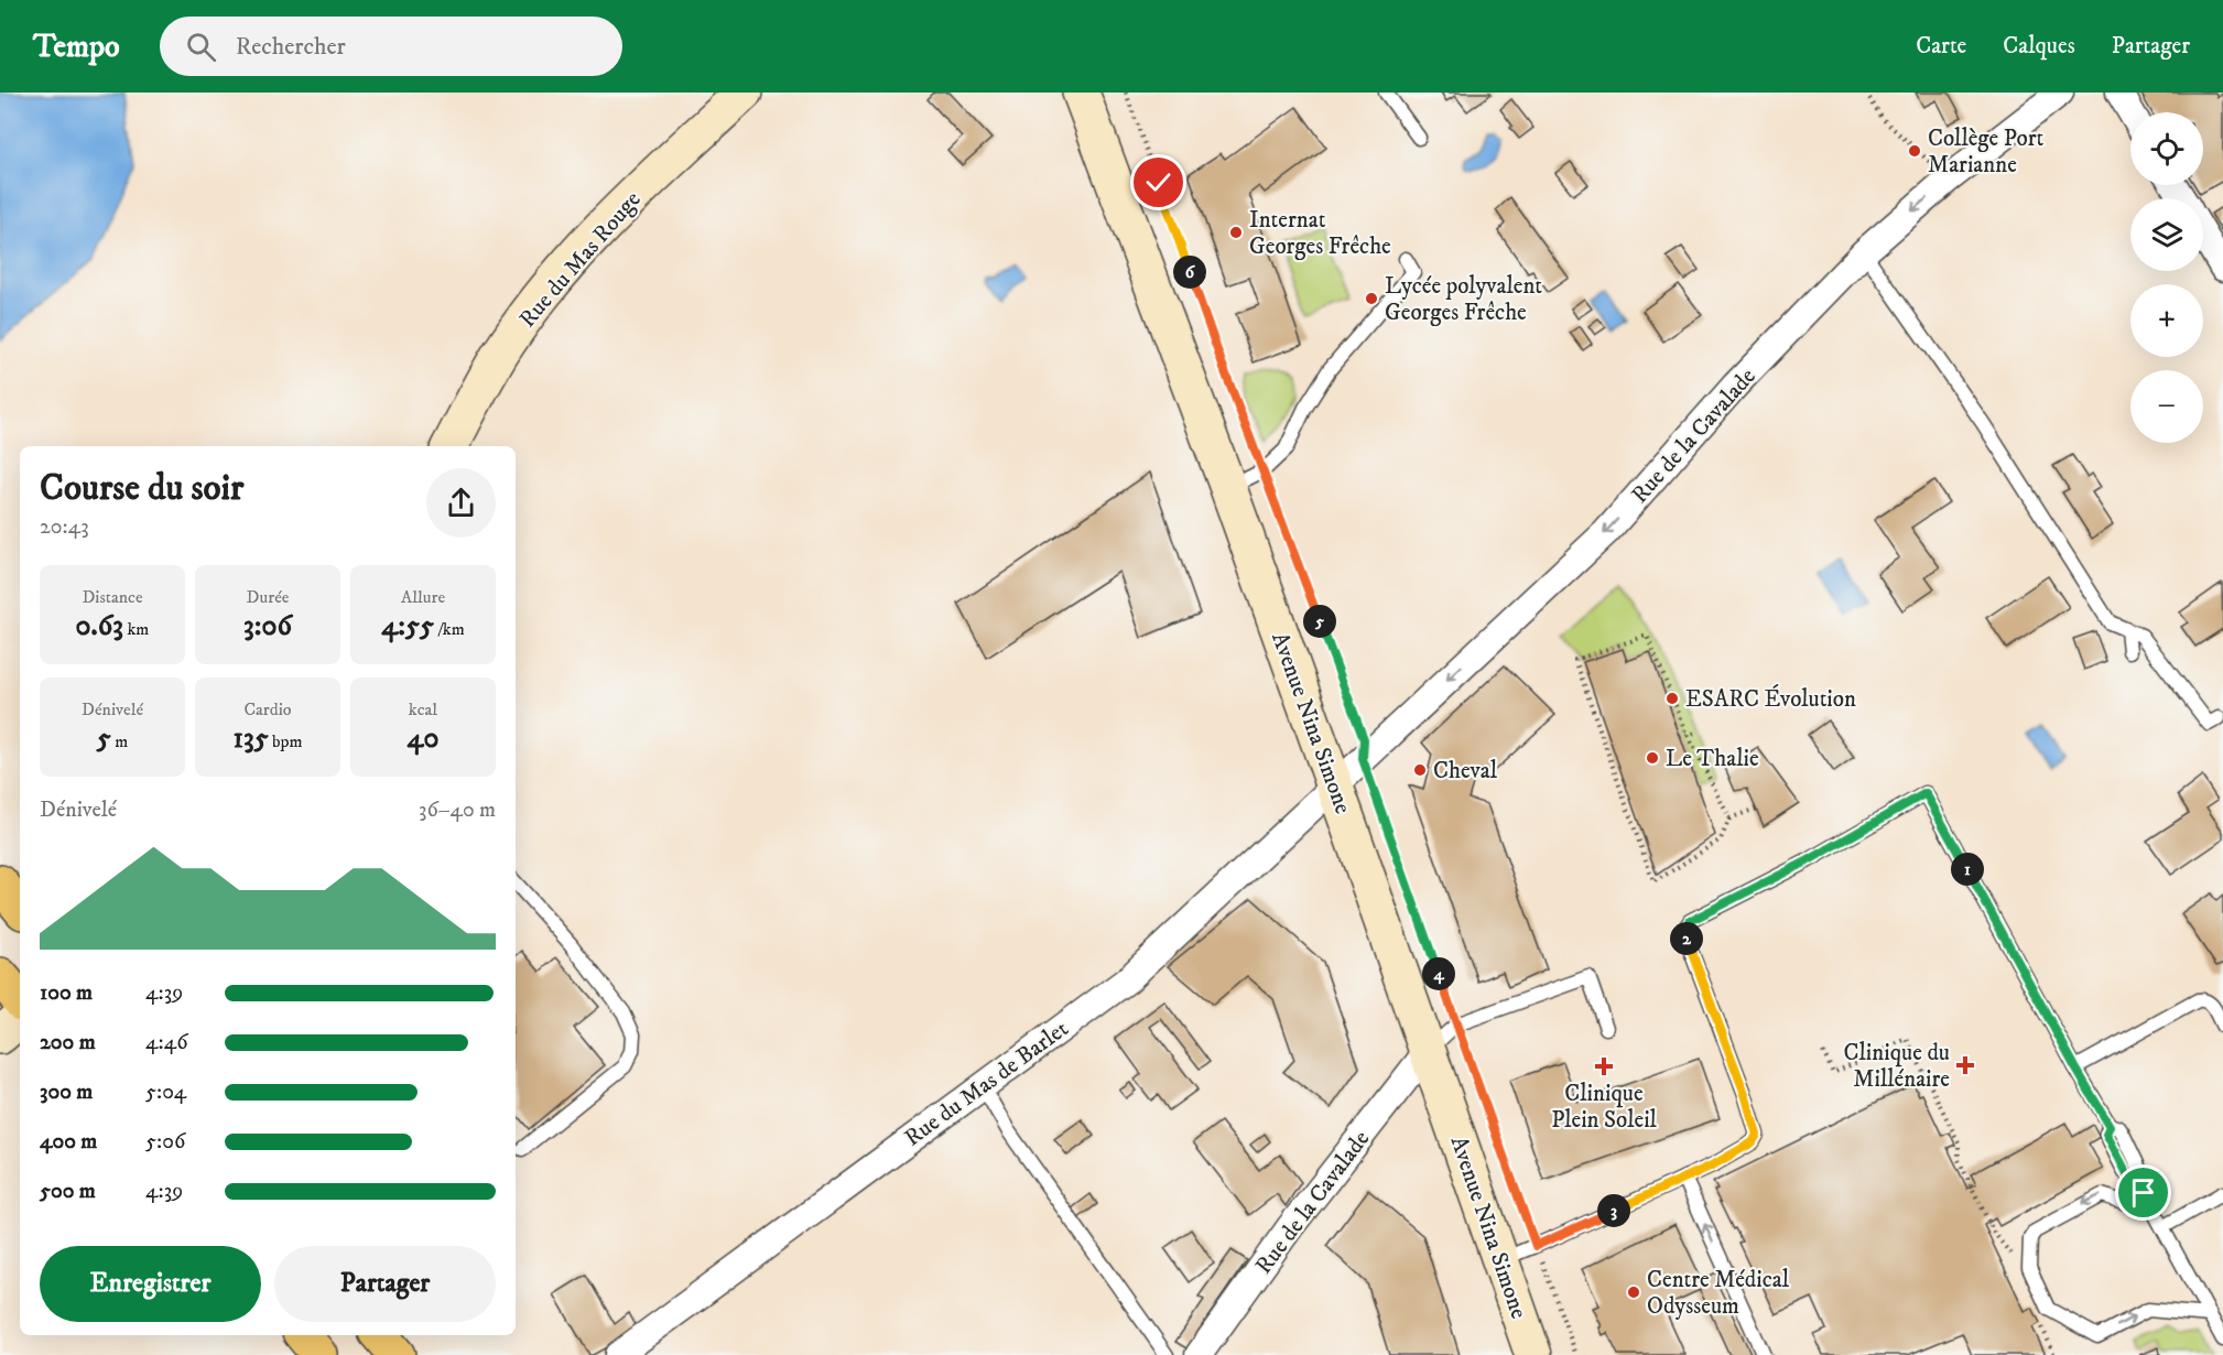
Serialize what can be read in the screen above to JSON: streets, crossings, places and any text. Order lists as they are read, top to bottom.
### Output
{
  "streets": {
    "street": [
      "Rue du Mas Rouge",
      "Rue de la Cavalade",
      "Avenue Nina Simone",
      "Rue du Mas de Barlet"
    ]
  },
  "crossings": [
    ["Rue de la Cavalade", "Avenue Nina Simone"],
    ["Rue de la Cavalade", "Rue du Mas de Barlet"],
    ["Avenue Nina Simone", "Rue du Mas de Barlet"]
  ],
  "one_way": ["Rue de la Cavalade"],
  "places": {
    "other": [
      "Collège Port Marianne",
      "Internat Georges Frêche",
      "Lycée polyvalent Georges Frêche",
      "ESARC Évolution",
      "Le Thalie",
      "Cheval",
      "Centre Médical Odysseum"
    ],
    "health": ["Clinique du Millénaire", "Clinique Plein Soleil"]
  },
  "page": {
    "header": "Tempo",
    "search": "Rechercher",
    "nav": ["Carte", "Calques", "Partager"],
    "map_buttons": ["+", "−"],
    "pins": [
      "6",
      "5",
      "1",
      "2",
      "4",
      "3"
    ],
    "heading": ["Course du soir", "20:43"],
    "stats": [
      ["Distance", "0.63 km"],
      ["Durée", "3:06"],
      ["Allure", "4:55 /km"],
      ["Dénivelé", "5 m"],
      ["Cardio", "135 bpm"],
      ["kcal", "40"]
    ],
    "chart": ["Dénivelé", "36–40 m"],
    "list": [
      {
        "name": "100 m",
        "note": "4:39"
      },
      {
        "name": "200 m",
        "note": "4:46"
      },
      {
        "name": "300 m",
        "note": "5:04"
      },
      {
        "name": "400 m",
        "note": "5:06"
      },
      {
        "name": "500 m",
        "note": "4:39"
      }
    ],
    "buttons": ["Enregistrer", "Partager"]
  }
}
